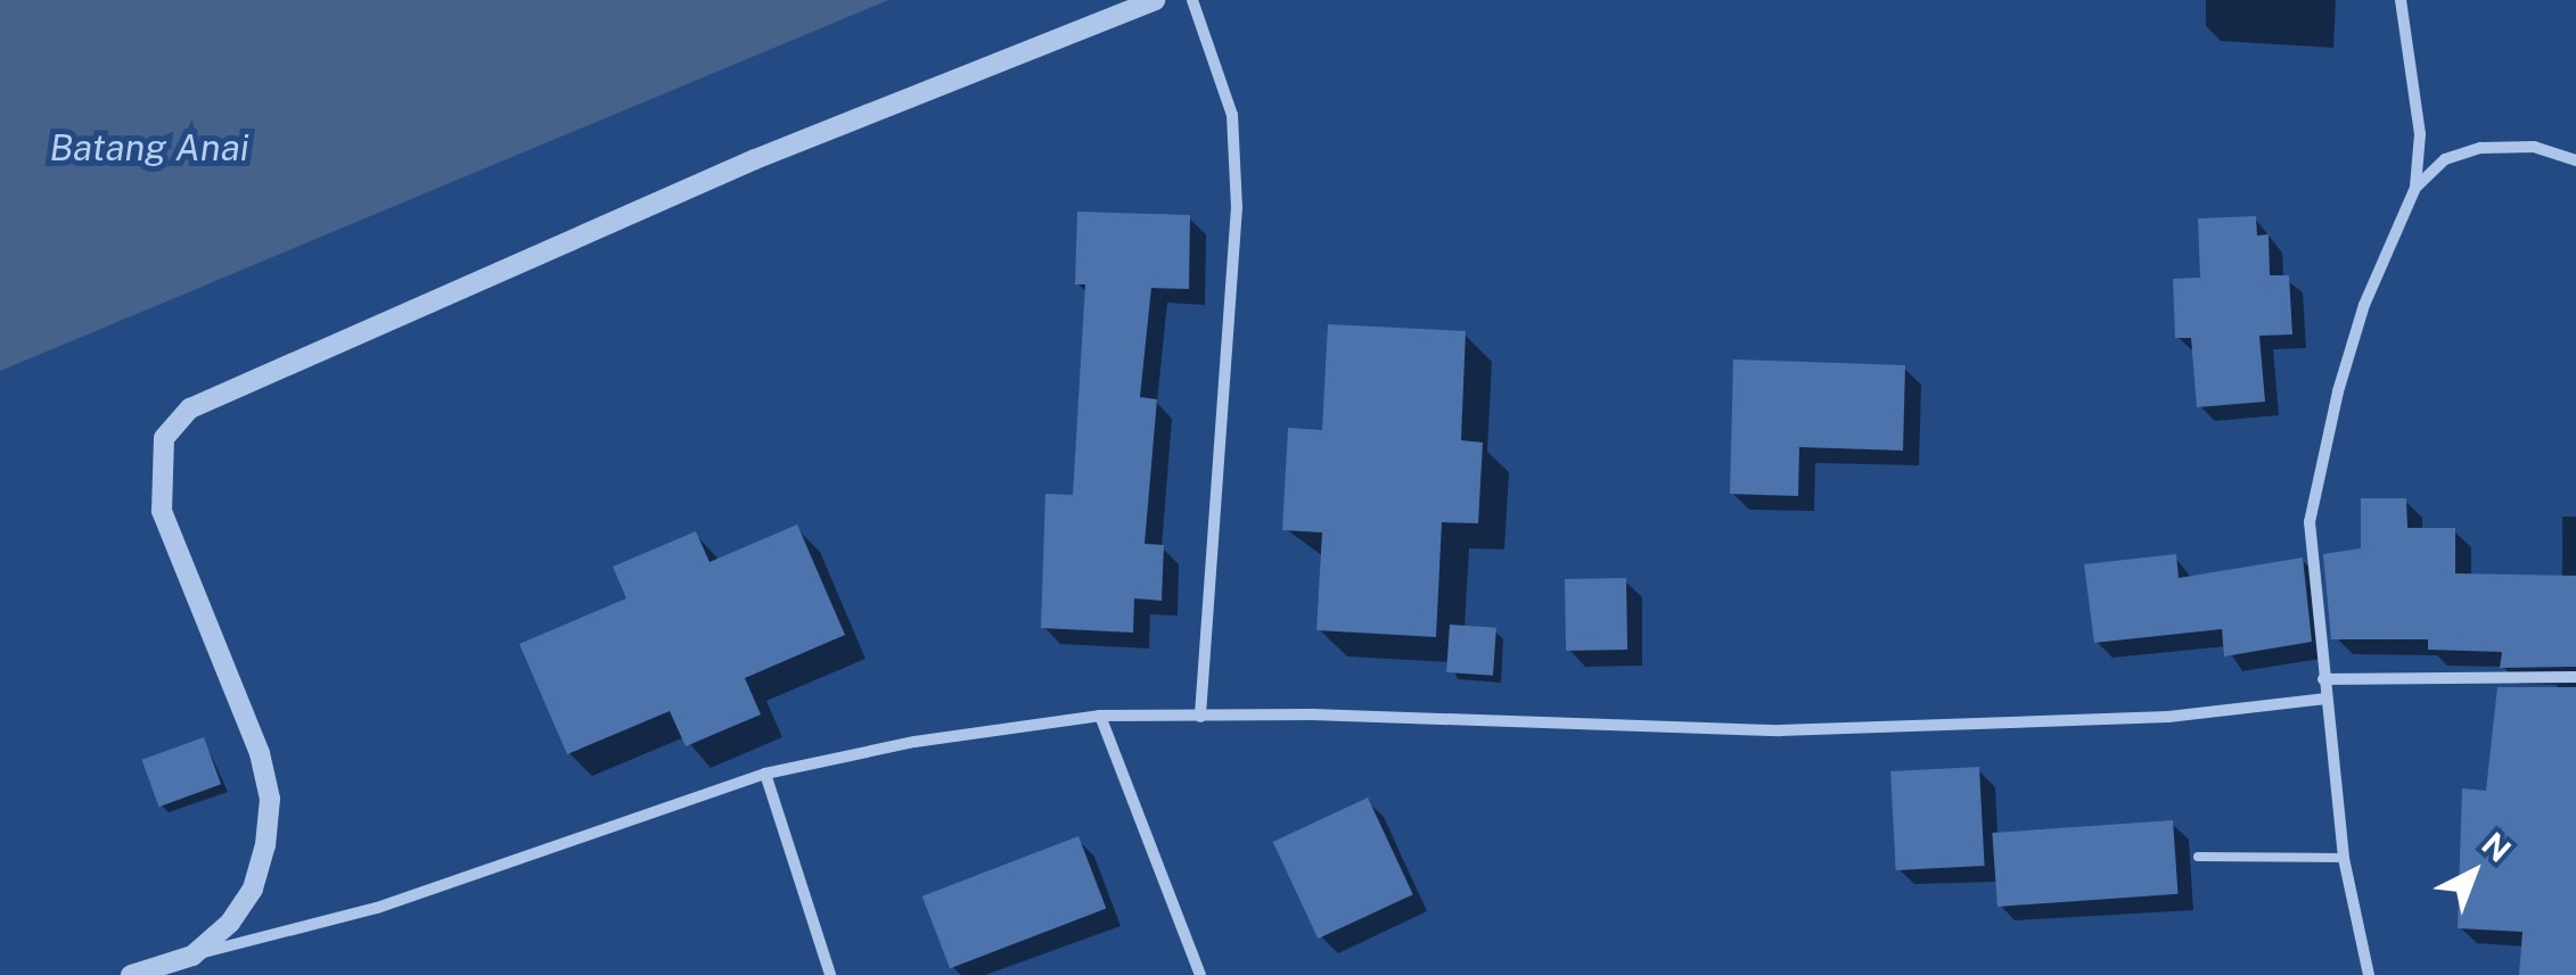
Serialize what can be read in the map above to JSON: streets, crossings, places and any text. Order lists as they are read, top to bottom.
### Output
{
  "water": ["Batang Anai"],
  "north": "top right"
}
